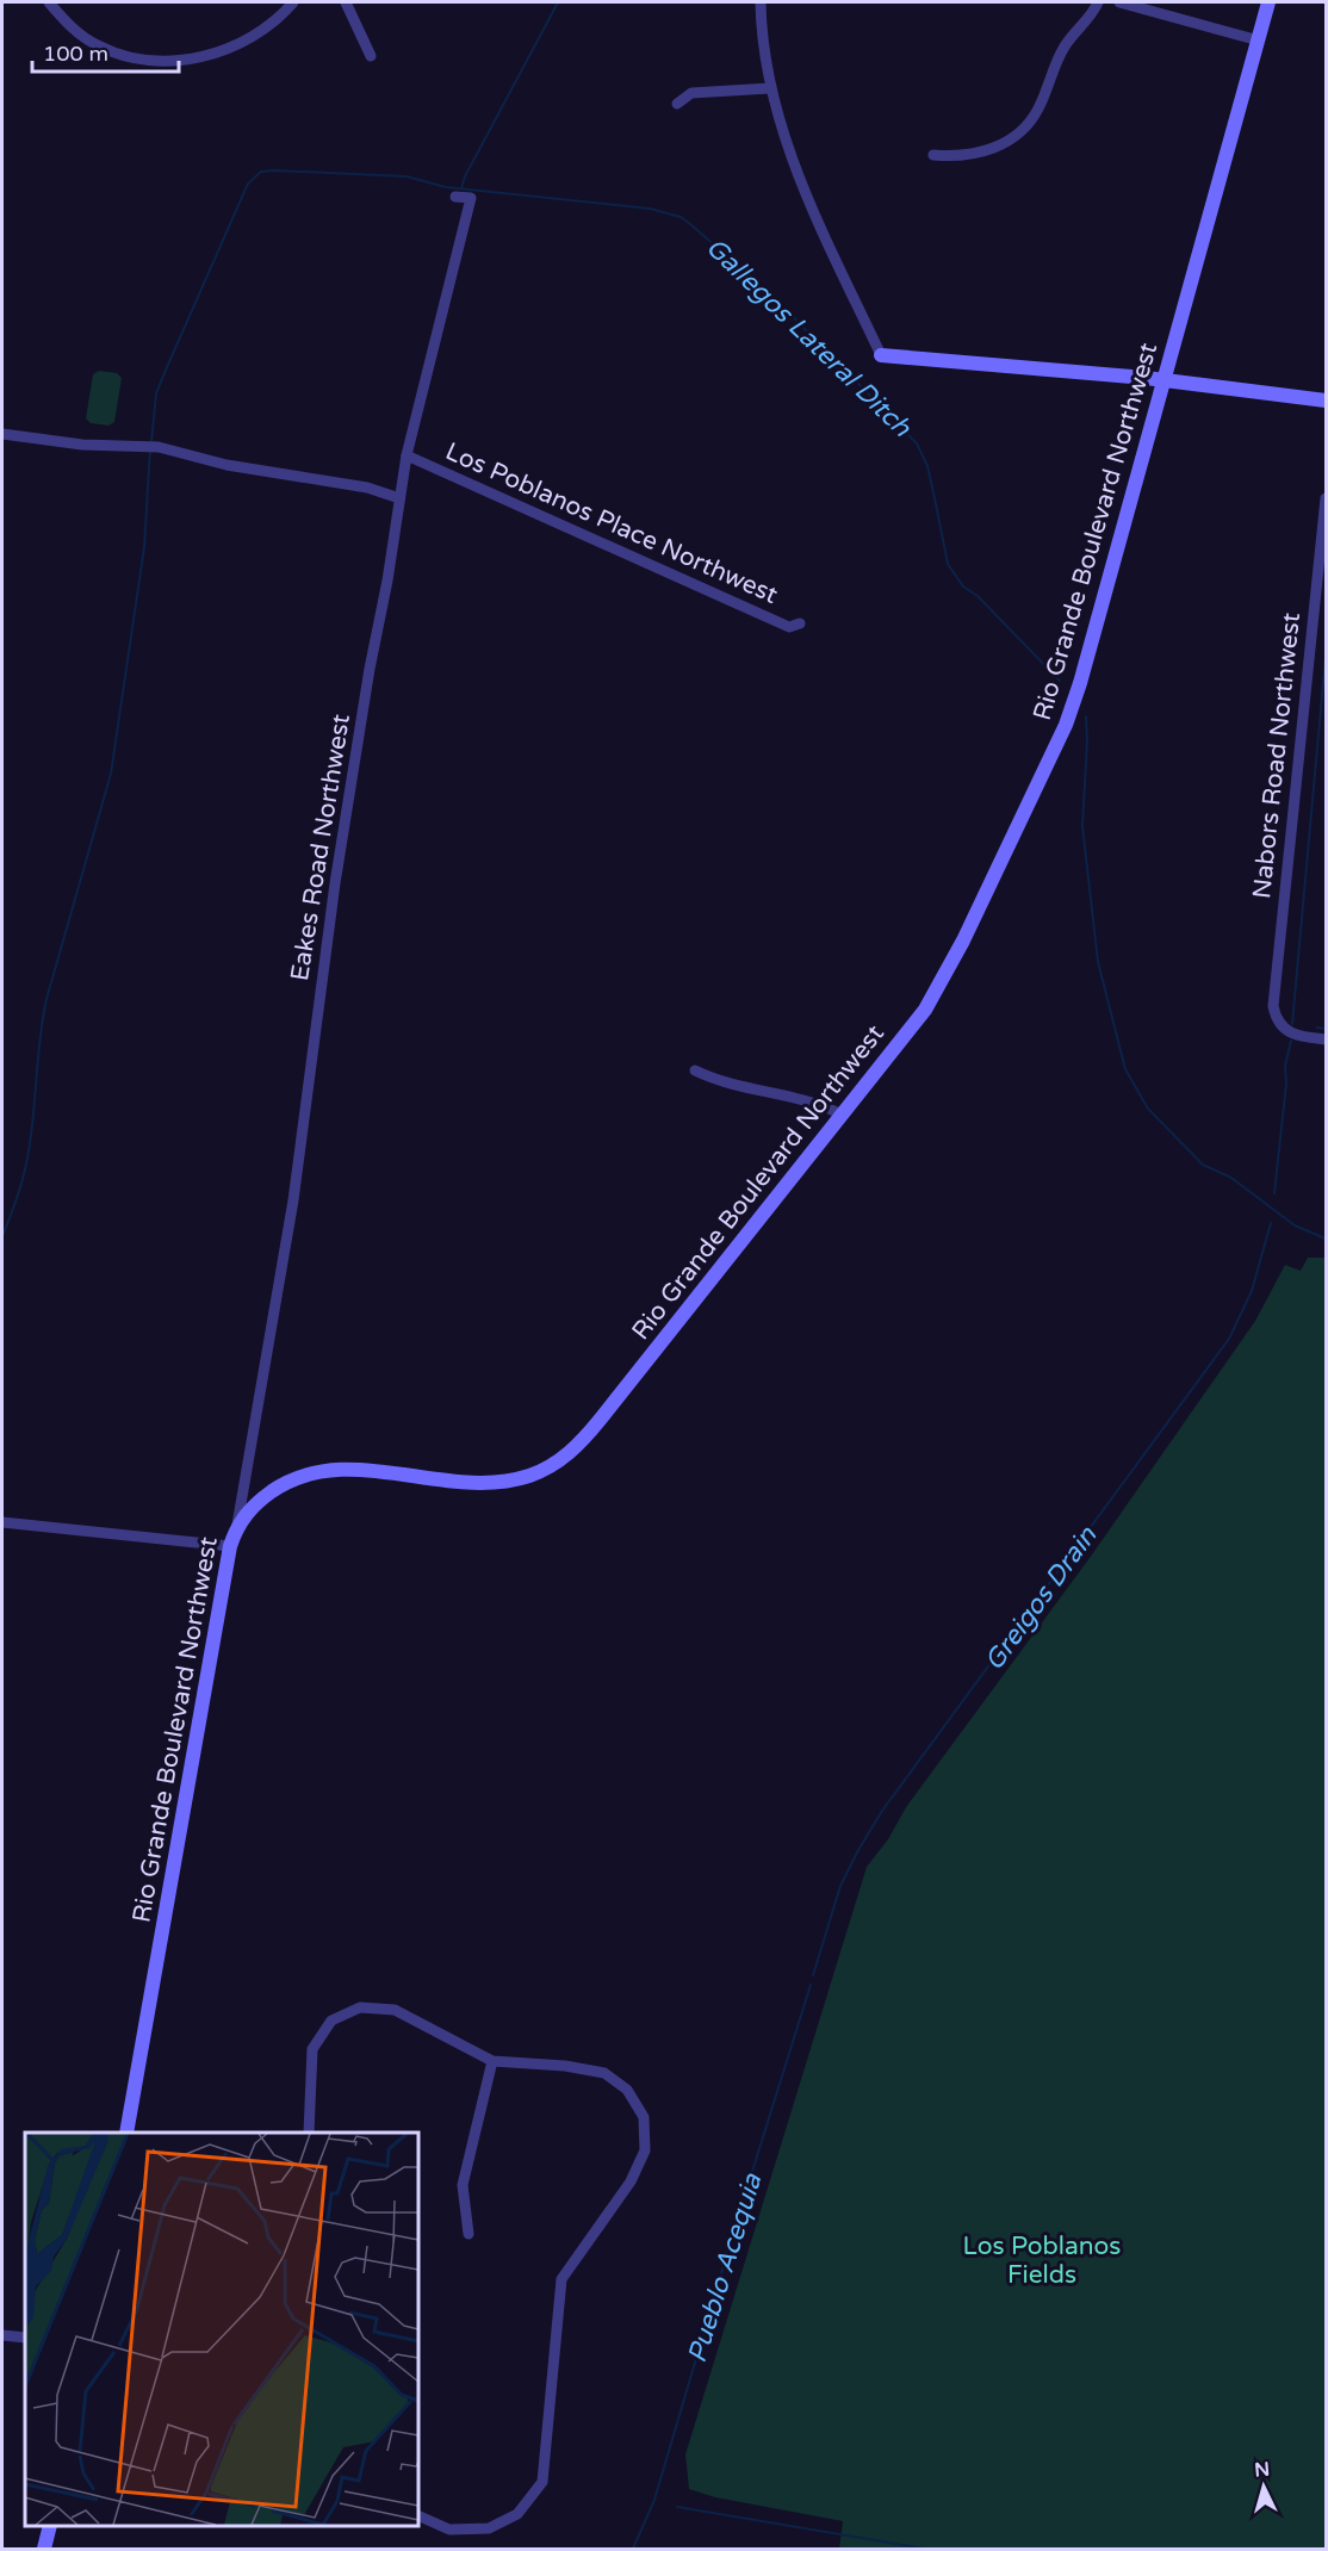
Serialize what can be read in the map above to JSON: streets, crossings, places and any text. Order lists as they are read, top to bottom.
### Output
{
  "streets": {
    "street": [
      "Los Poblanos Place Northwest",
      "Rio Grande Boulevard Northwest",
      "Nabors Road Northwest",
      "Eakes Road Northwest"
    ]
  },
  "crossings": [
    ["Los Poblanos Place Northwest", "Eakes Road Northwest"],
    ["Rio Grande Boulevard Northwest", "Eakes Road Northwest"]
  ],
  "water": ["Gallegos Lateral Ditch", "Greigos Drain", "Pueblo Acequia"],
  "parks": ["Los Poblanos Fields"],
  "scale_bar": "100 m",
  "north": "top"
}
